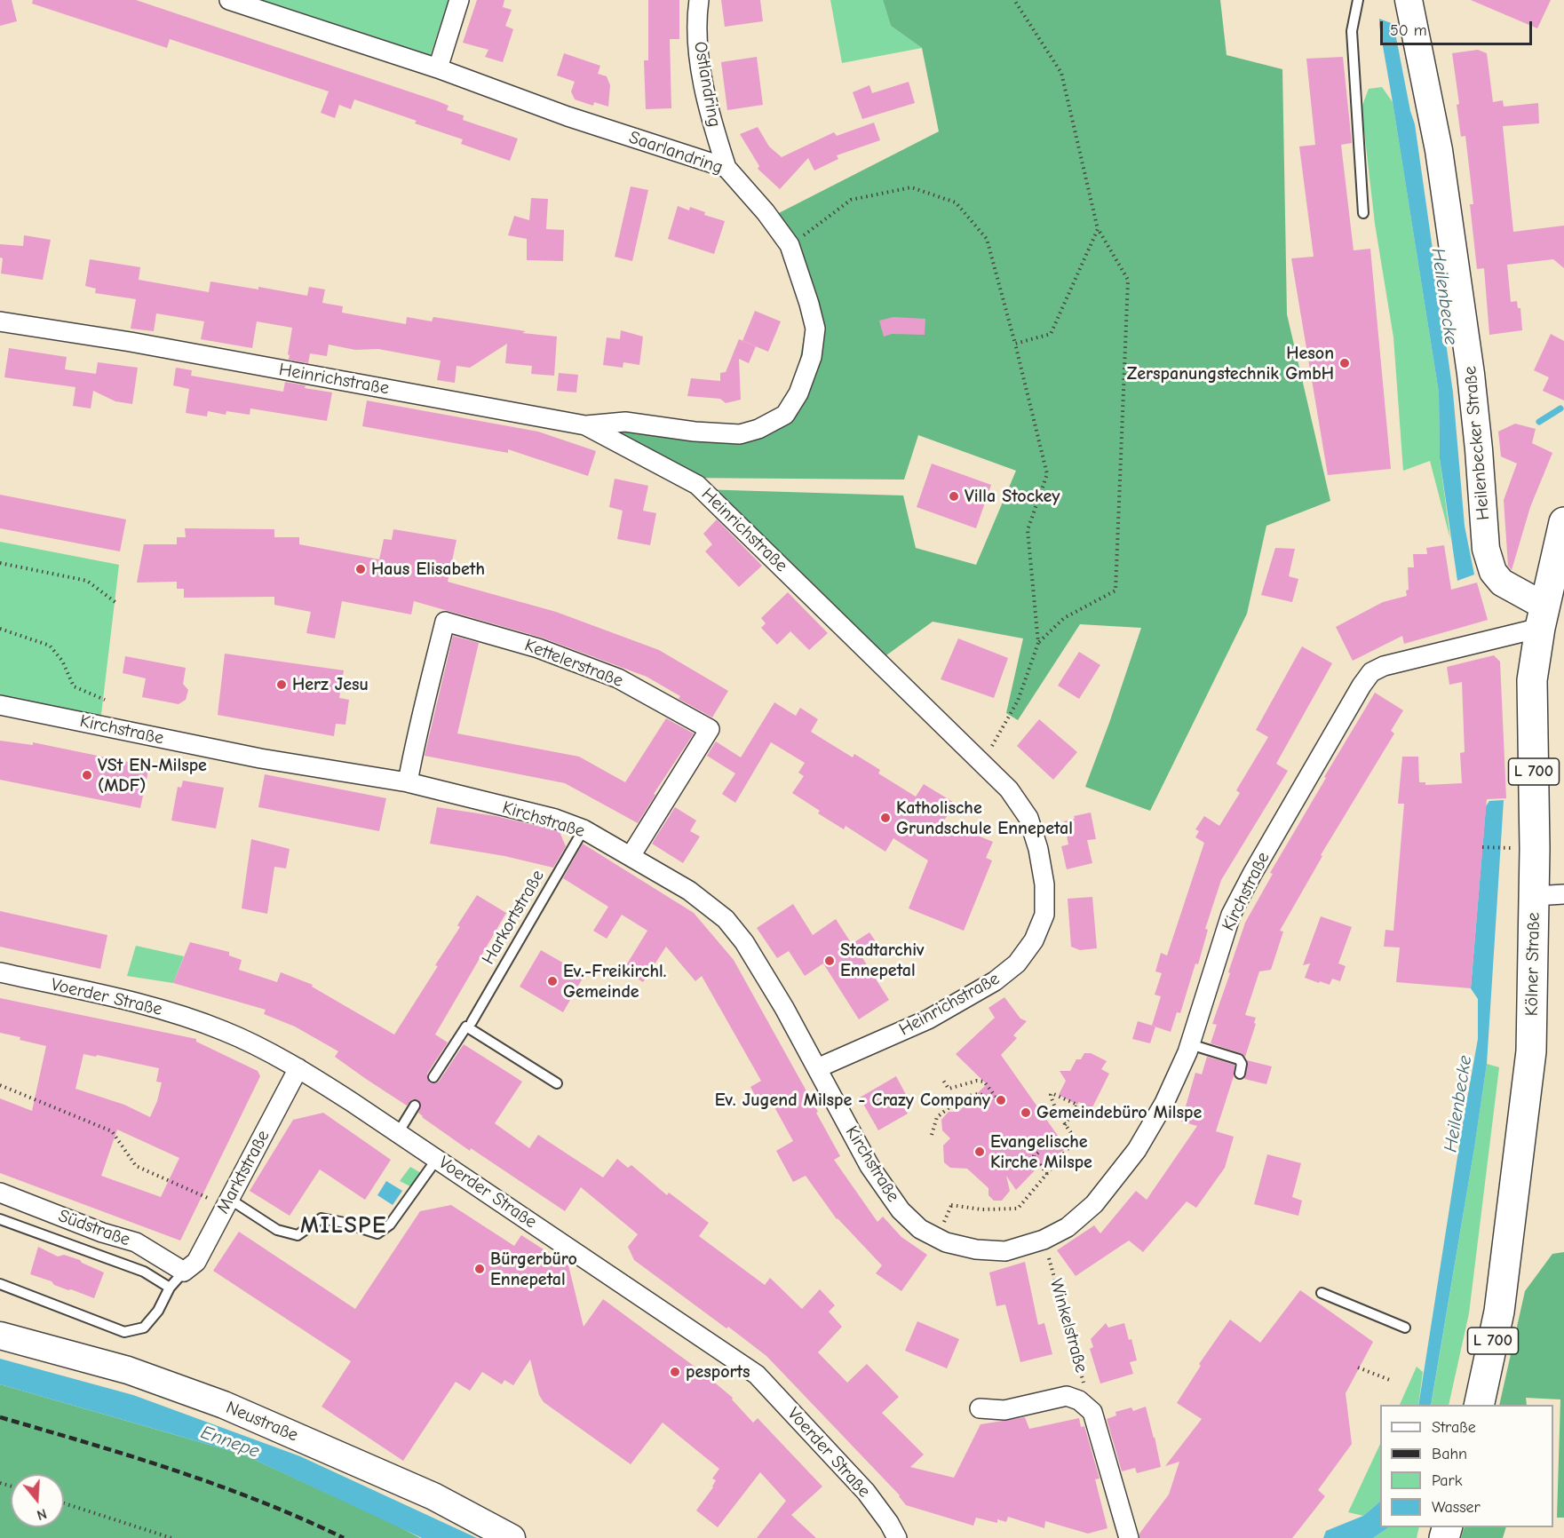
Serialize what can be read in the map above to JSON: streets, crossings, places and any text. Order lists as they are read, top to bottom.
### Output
{
  "streets": {
    "main road": [
      "Heilenbecker Straße",
      "L 700",
      "Kölner Straße",
      "Neustraße"
    ],
    "street": [
      "Ostlandring",
      "Saarlandring",
      "Heinrichstraße",
      "Kettelerstraße",
      "Kirchstraße",
      "Voerder Straße",
      "Marktstraße",
      "Südstraße",
      "Winkelstraße"
    ],
    "lane": ["Harkortstraße"]
  },
  "crossings": [
    ["Ostlandring", "Saarlandring"],
    ["Saarlandring", "Heinrichstraße"],
    ["Heinrichstraße", "Kirchstraße"],
    ["Heilenbecker Straße", "Kirchstraße"],
    ["Heilenbecker Straße", "Kölner Straße"],
    ["Kettelerstraße", "Kirchstraße"],
    ["Kirchstraße", "Harkortstraße"],
    ["Kirchstraße", "Kölner Straße"],
    ["Kirchstraße", "Winkelstraße"],
    ["Voerder Straße", "Marktstraße"],
    ["Marktstraße", "Südstraße"]
  ],
  "districts": ["MILSPE"],
  "water": ["Heilenbecke", "Ennepe"],
  "places": [
    "Heson Zerspanungstechnik GmbH",
    "Villa Stockey",
    "Haus Elisabeth",
    "Herz Jesu",
    "VSt EN-Milspe (MDF)",
    "Katholische Grundschule Ennepetal",
    "Stadtarchiv Ennepetal",
    "Ev.-Freikirchl. Gemeinde",
    "Ev. Jugend Milspe - Crazy Company",
    "Gemeindebüro Milspe",
    "Evangelische Kirche Milspe",
    "Bürgerbüro Ennepetal",
    "pesports"
  ],
  "legend": [
    "Straße",
    "Bahn",
    "Park",
    "Wasser"
  ],
  "scale_bar": "50 m",
  "north": "bottom"
}
